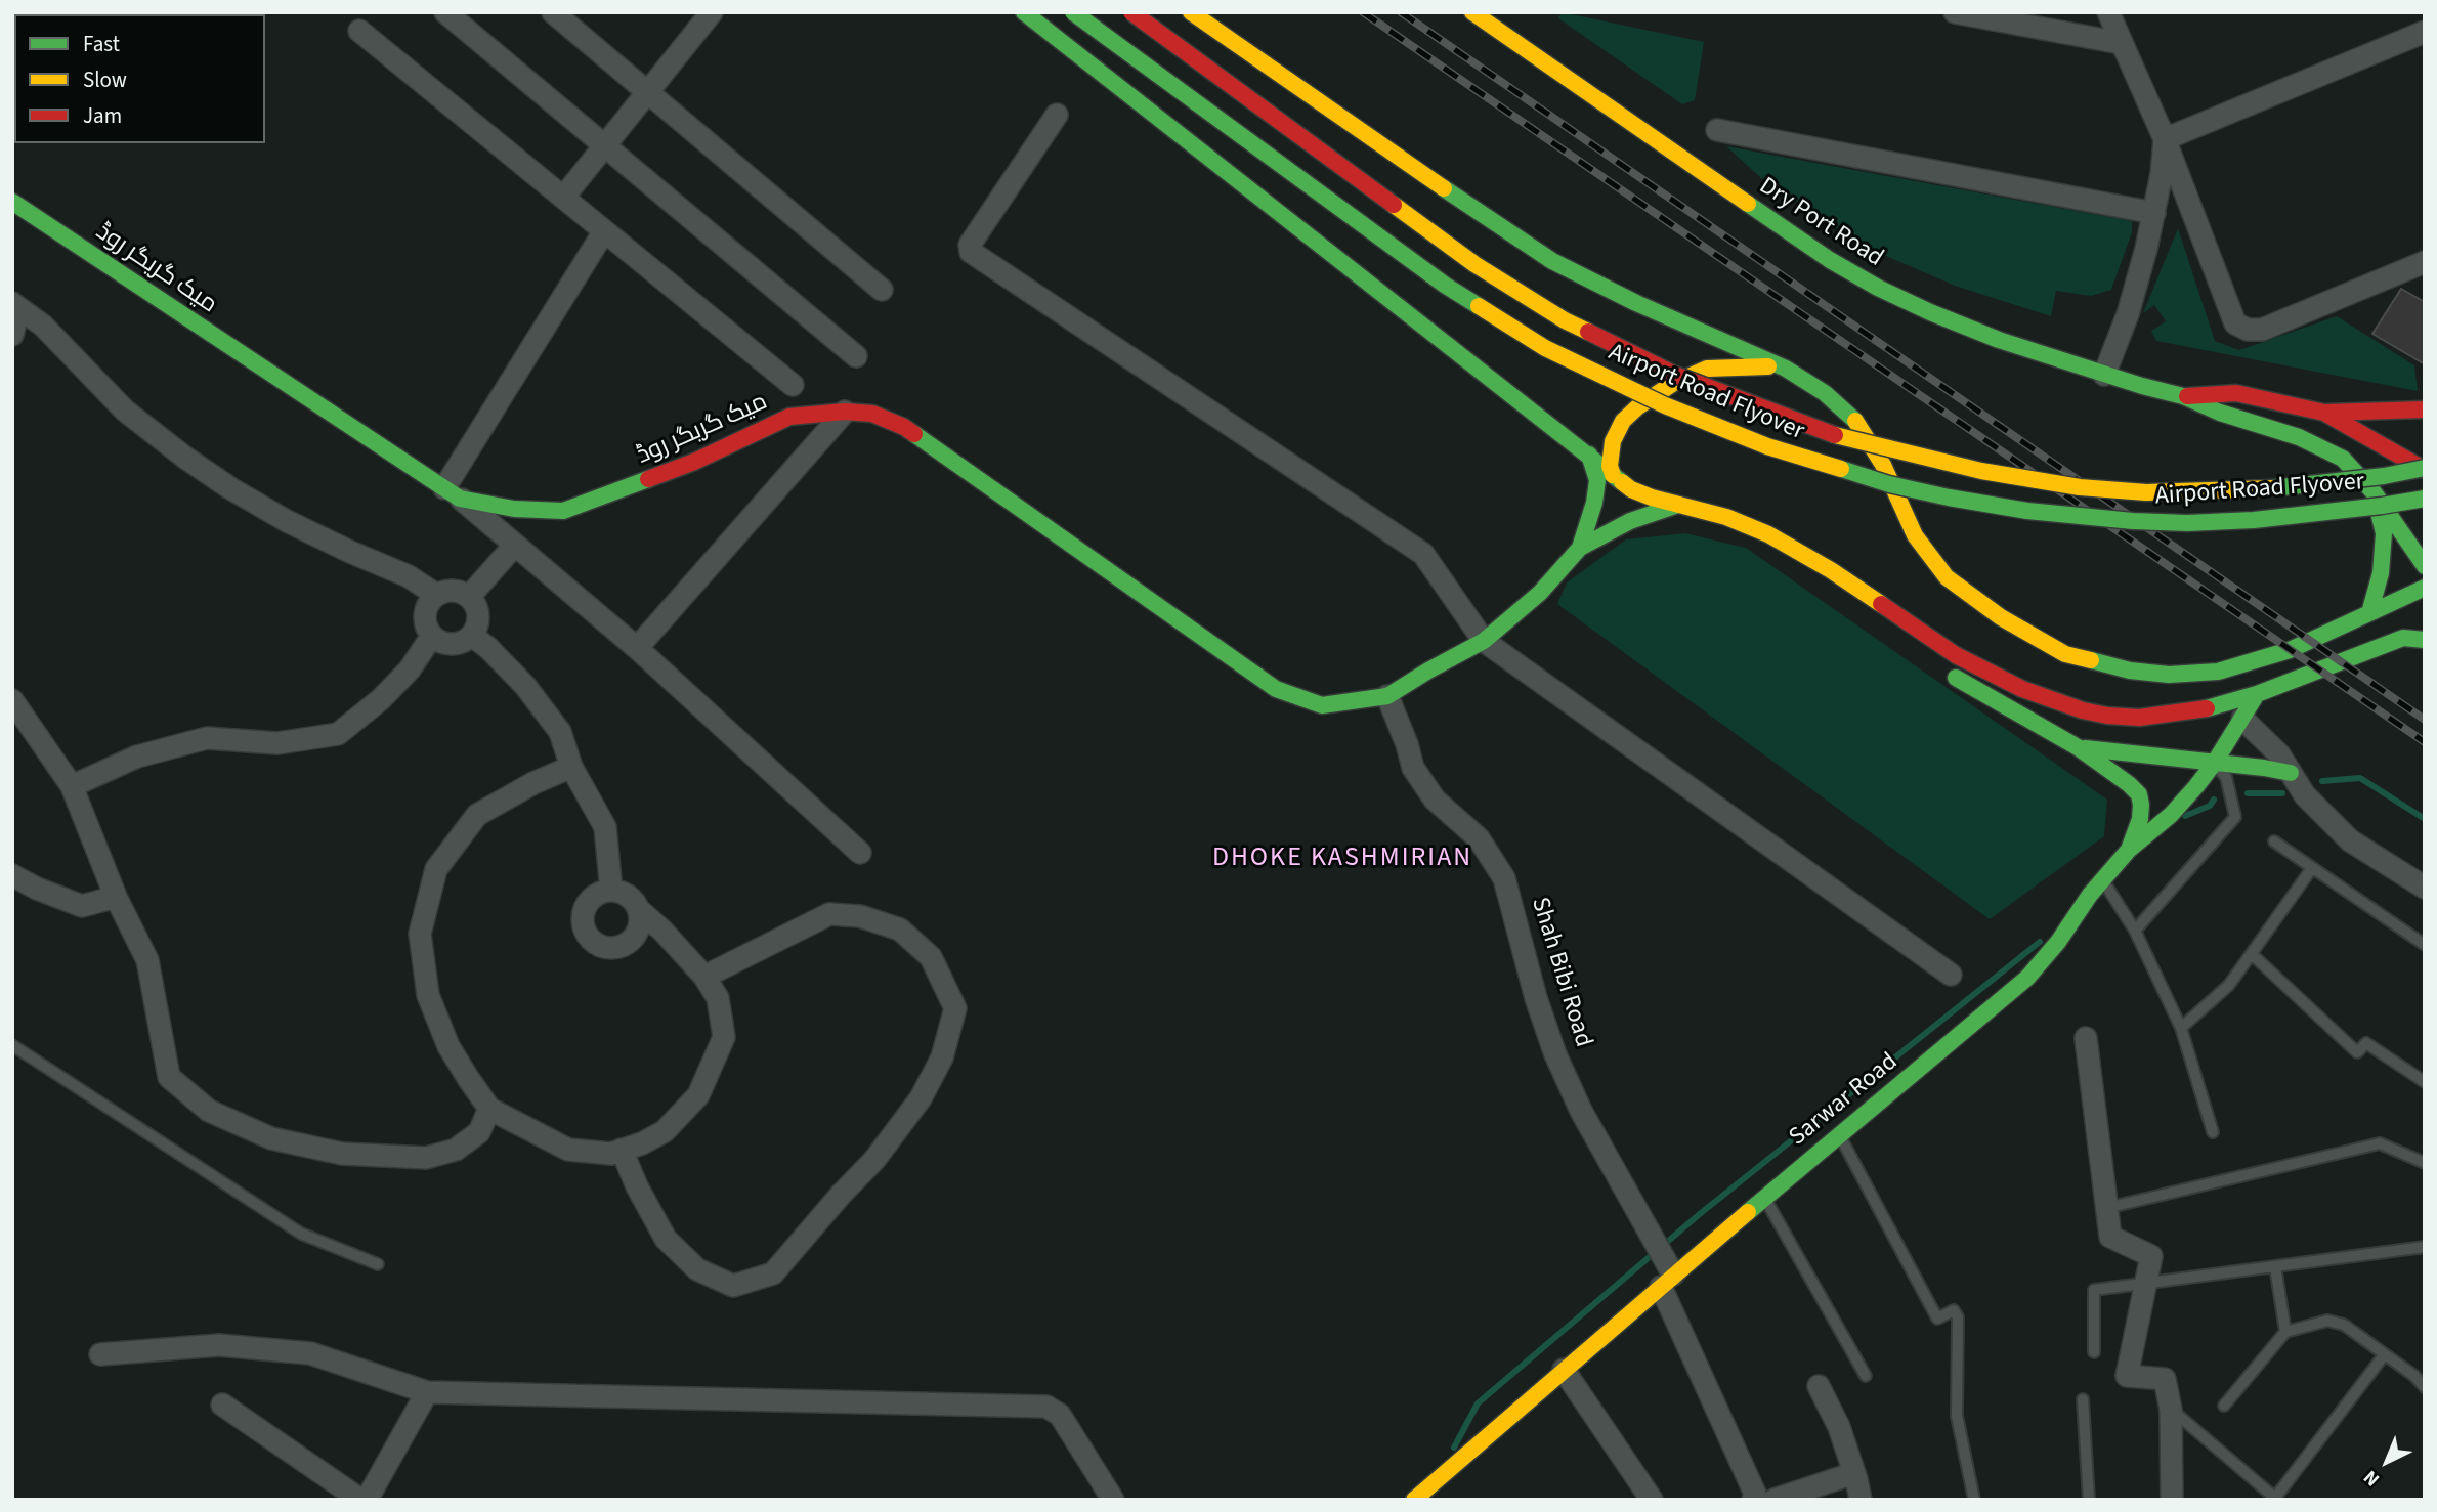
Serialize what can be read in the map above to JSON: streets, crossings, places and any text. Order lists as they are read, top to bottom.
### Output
{
  "streets": {
    "main road": [
      "Dry Port Road",
      "میک گریگر روڈ",
      "Airport Road Flyover",
      "Sarwar Road"
    ],
    "street": ["Shah Bibi Road"]
  },
  "crossings": [
    ["میک گریگر روڈ", "Shah Bibi Road"],
    ["Shah Bibi Road", "Sarwar Road"]
  ],
  "districts": ["DHOKE KASHMIRIAN"],
  "legend": ["Fast", "Slow", "Jam"],
  "north": "bottom left"
}
